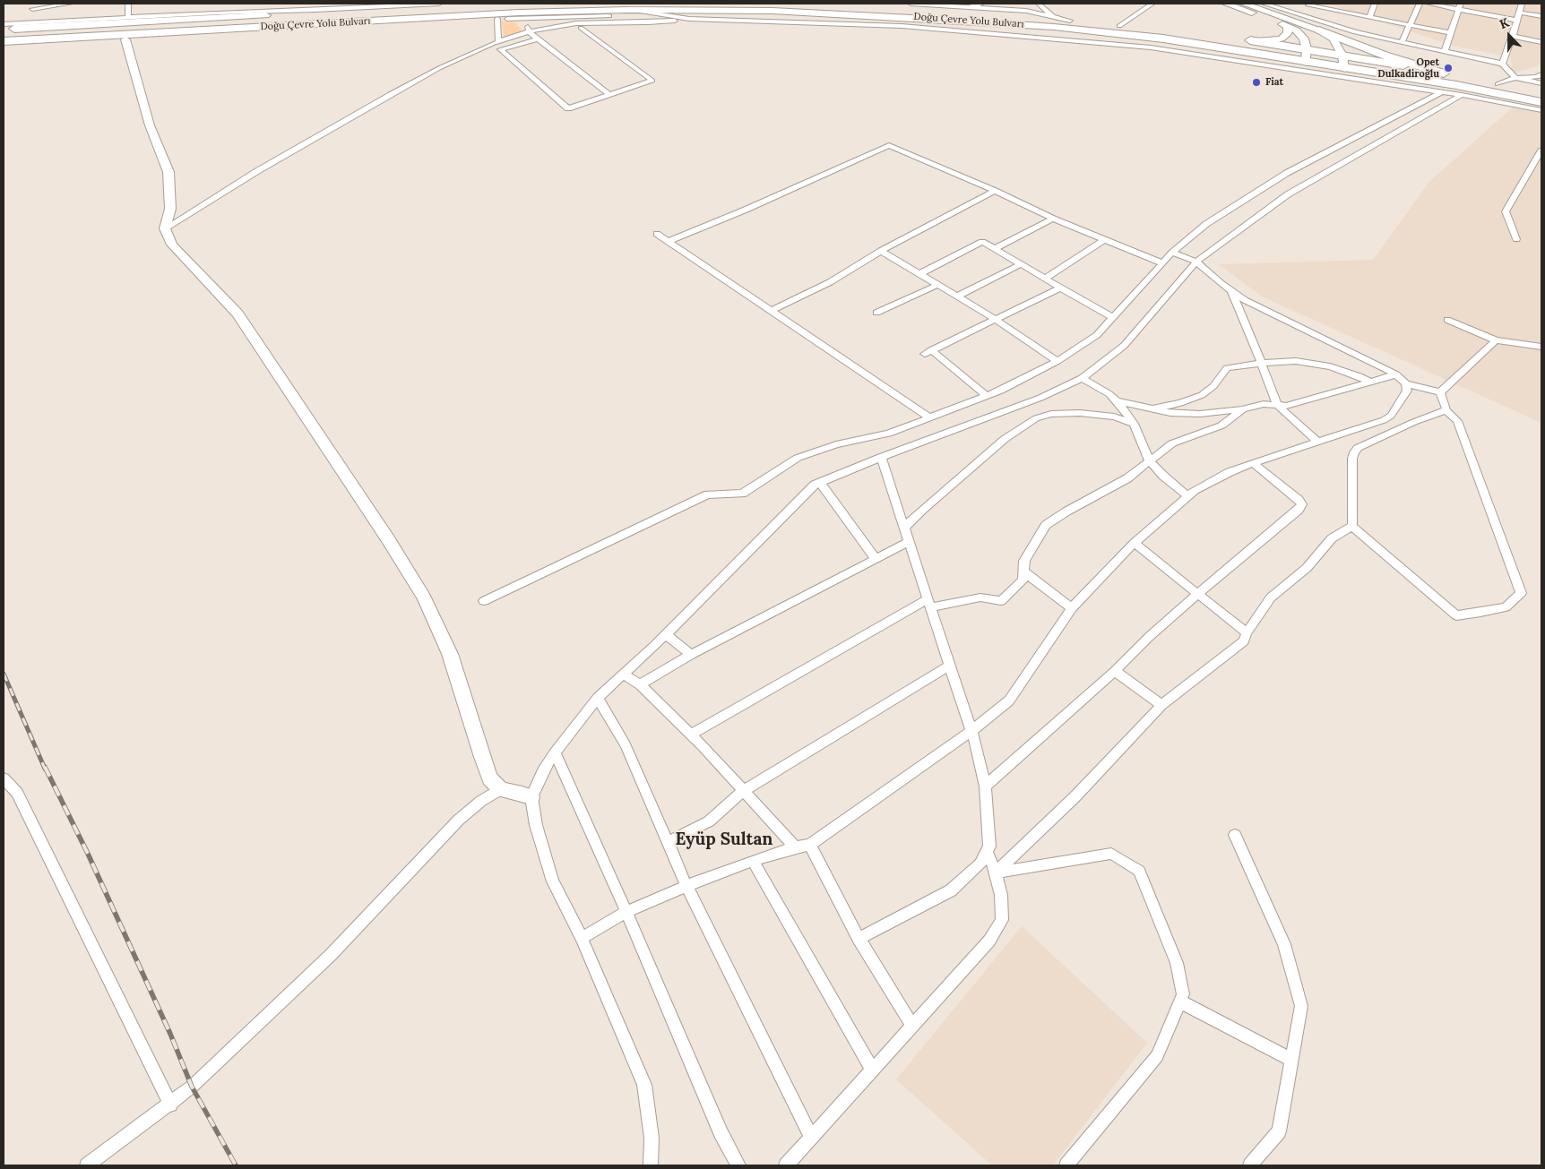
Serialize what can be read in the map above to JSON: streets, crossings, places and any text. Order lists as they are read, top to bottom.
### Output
{
  "streets": {
    "highway": ["Doğu Çevre Yolu Bulvarı"]
  },
  "districts": ["Eyüp Sultan"],
  "places": ["Opet Dulkadiroğlu", "Fiat"],
  "north": "top"
}
